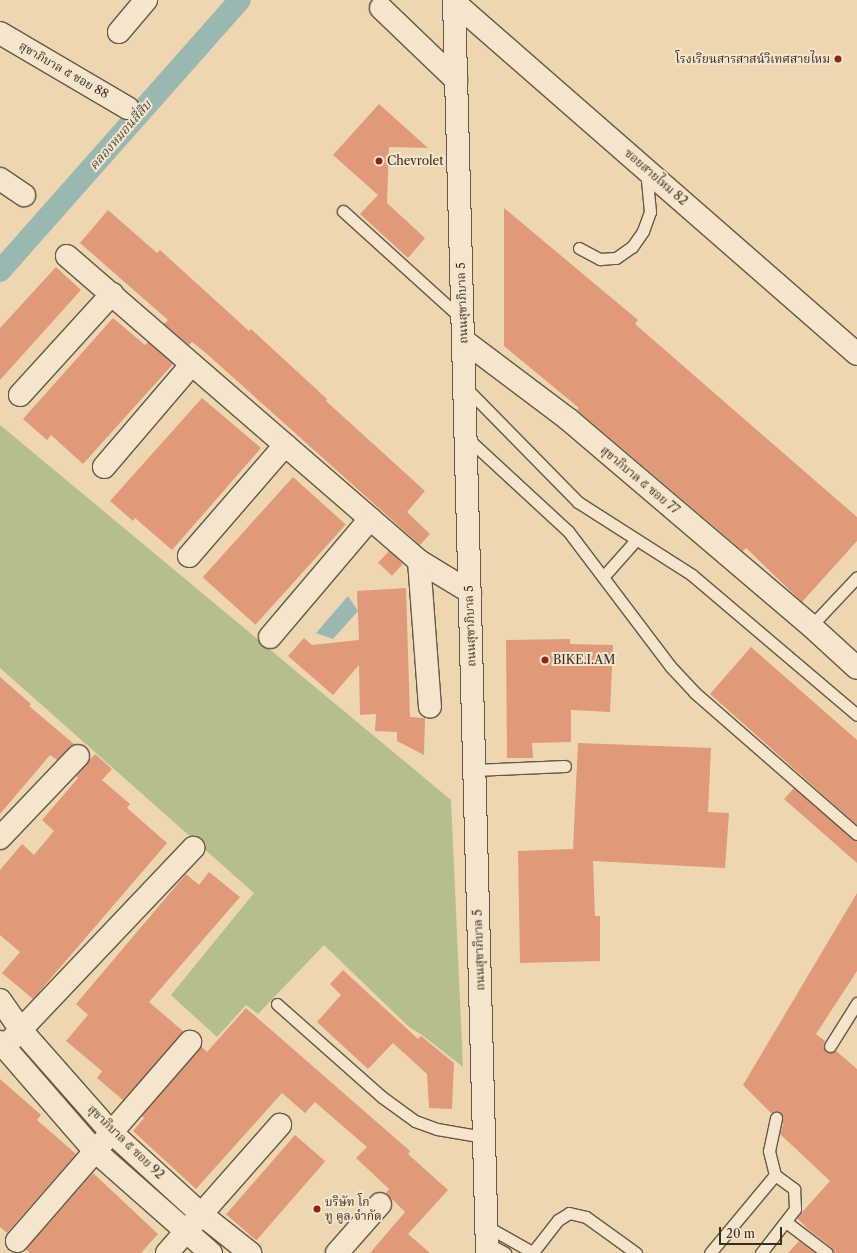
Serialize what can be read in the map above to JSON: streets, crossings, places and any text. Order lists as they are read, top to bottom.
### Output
{
  "streets": {
    "street": [
      "สุขาภิบาล ๕ ซอย 88",
      "ซอยสายไหม 82",
      "ถนนสุขาภิบาล 5",
      "สุขาภิบาล ๕ ซอย 77",
      "สุขาภิบาล ๕ ซอย 92"
    ]
  },
  "crossings": [
    ["ซอยสายไหม 82", "ถนนสุขาภิบาล 5"],
    ["ถนนสุขาภิบาล 5", "สุขาภิบาล ๕ ซอย 77"]
  ],
  "water": ["คลองหมอนสี่สิบ"],
  "places": [
    "โรงเรียนสารสาสน์วิเทศสายไหม",
    "Chevrolet",
    "BIKE.I.AM",
    "บริษัท โก ทู คูล จำกัด"
  ],
  "scale_bar": "20 m"
}
